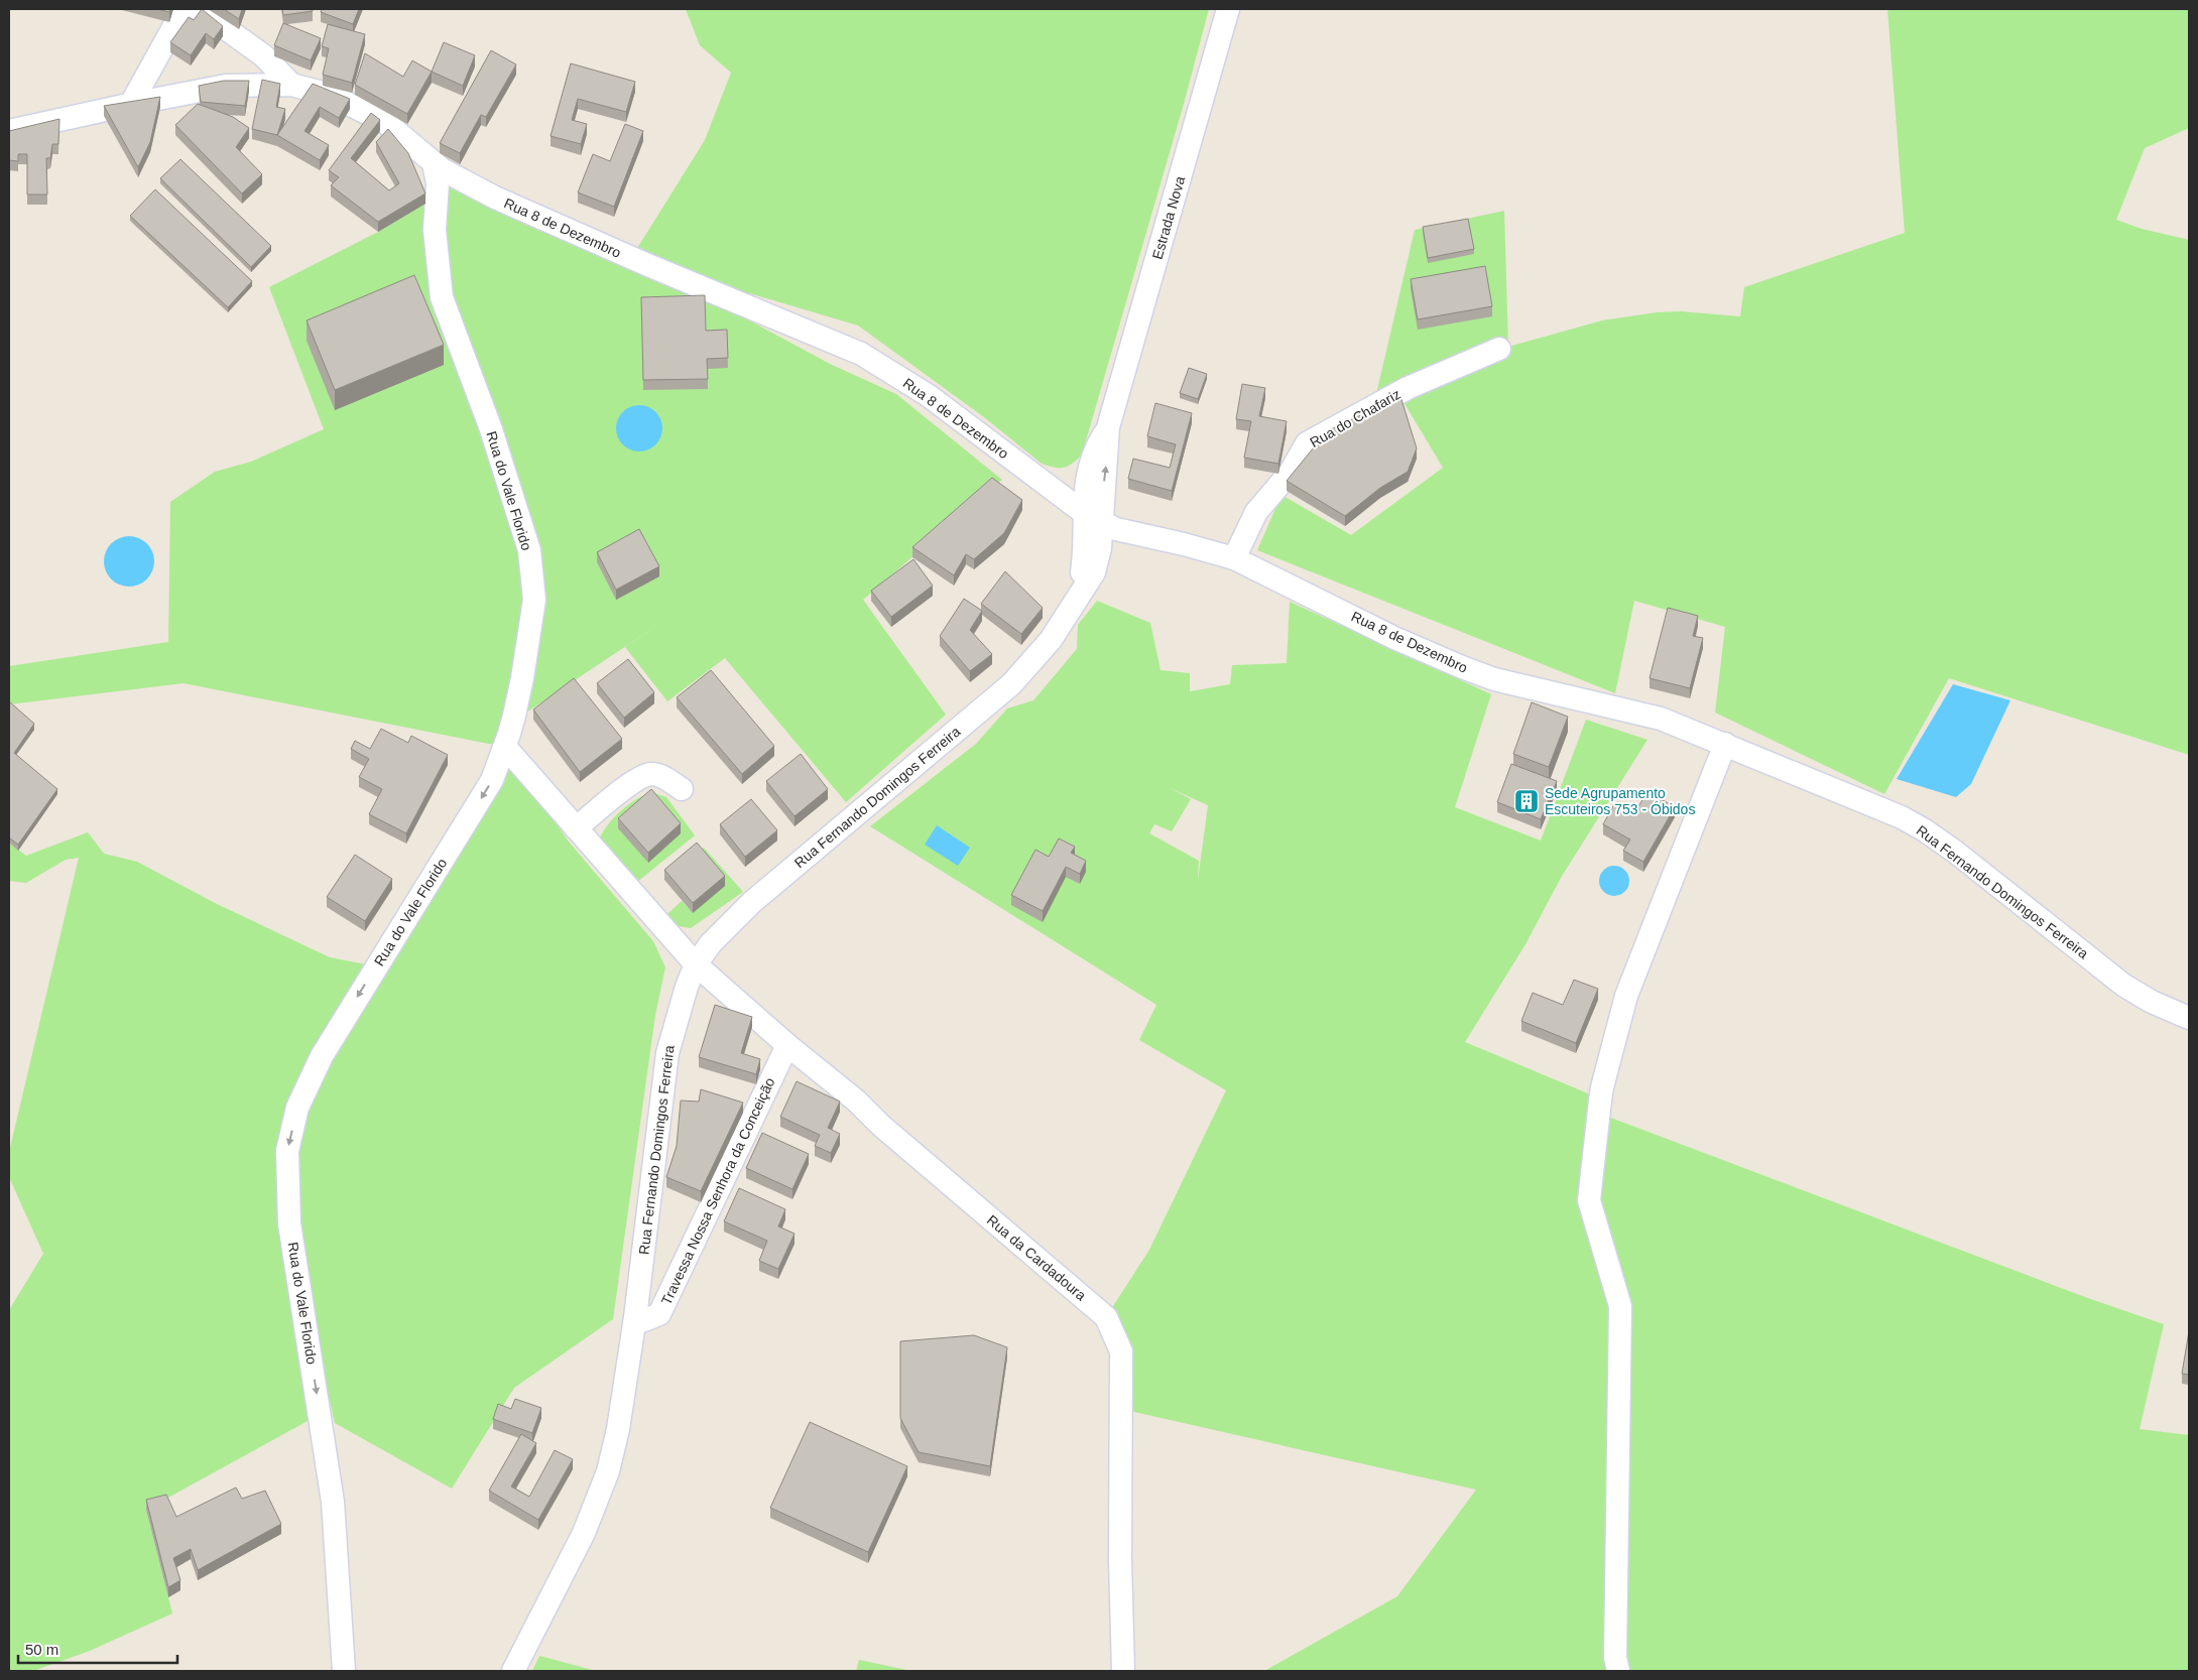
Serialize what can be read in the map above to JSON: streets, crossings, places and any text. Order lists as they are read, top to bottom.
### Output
{
  "streets": {
    "street": [
      "Estrada Nova",
      "Rua 8 de Dezembro",
      "Rua do Chafariz",
      "Rua do Vale Florido",
      "Rua Fernando Domingos Ferreira",
      "Travessa Nossa Senhora da Conceição",
      "Rua da Cardadoura"
    ]
  },
  "crossings": [
    ["Estrada Nova", "Rua 8 de Dezembro"],
    ["Estrada Nova", "Rua Fernando Domingos Ferreira"],
    ["Rua 8 de Dezembro", "Rua do Chafariz"],
    ["Rua 8 de Dezembro", "Rua do Vale Florido"],
    ["Rua 8 de Dezembro", "Rua Fernando Domingos Ferreira"],
    ["Rua do Vale Florido", "Rua da Cardadoura"],
    ["Rua Fernando Domingos Ferreira", "Travessa Nossa Senhora da Conceição"],
    ["Rua Fernando Domingos Ferreira", "Rua da Cardadoura"],
    ["Travessa Nossa Senhora da Conceição", "Rua da Cardadoura"]
  ],
  "one_way": ["Rua do Vale Florido"],
  "places": {
    "building": ["Sede Agrupamento Escuteiros 753 - Óbidos"]
  },
  "scale_bar": "50 m"
}
